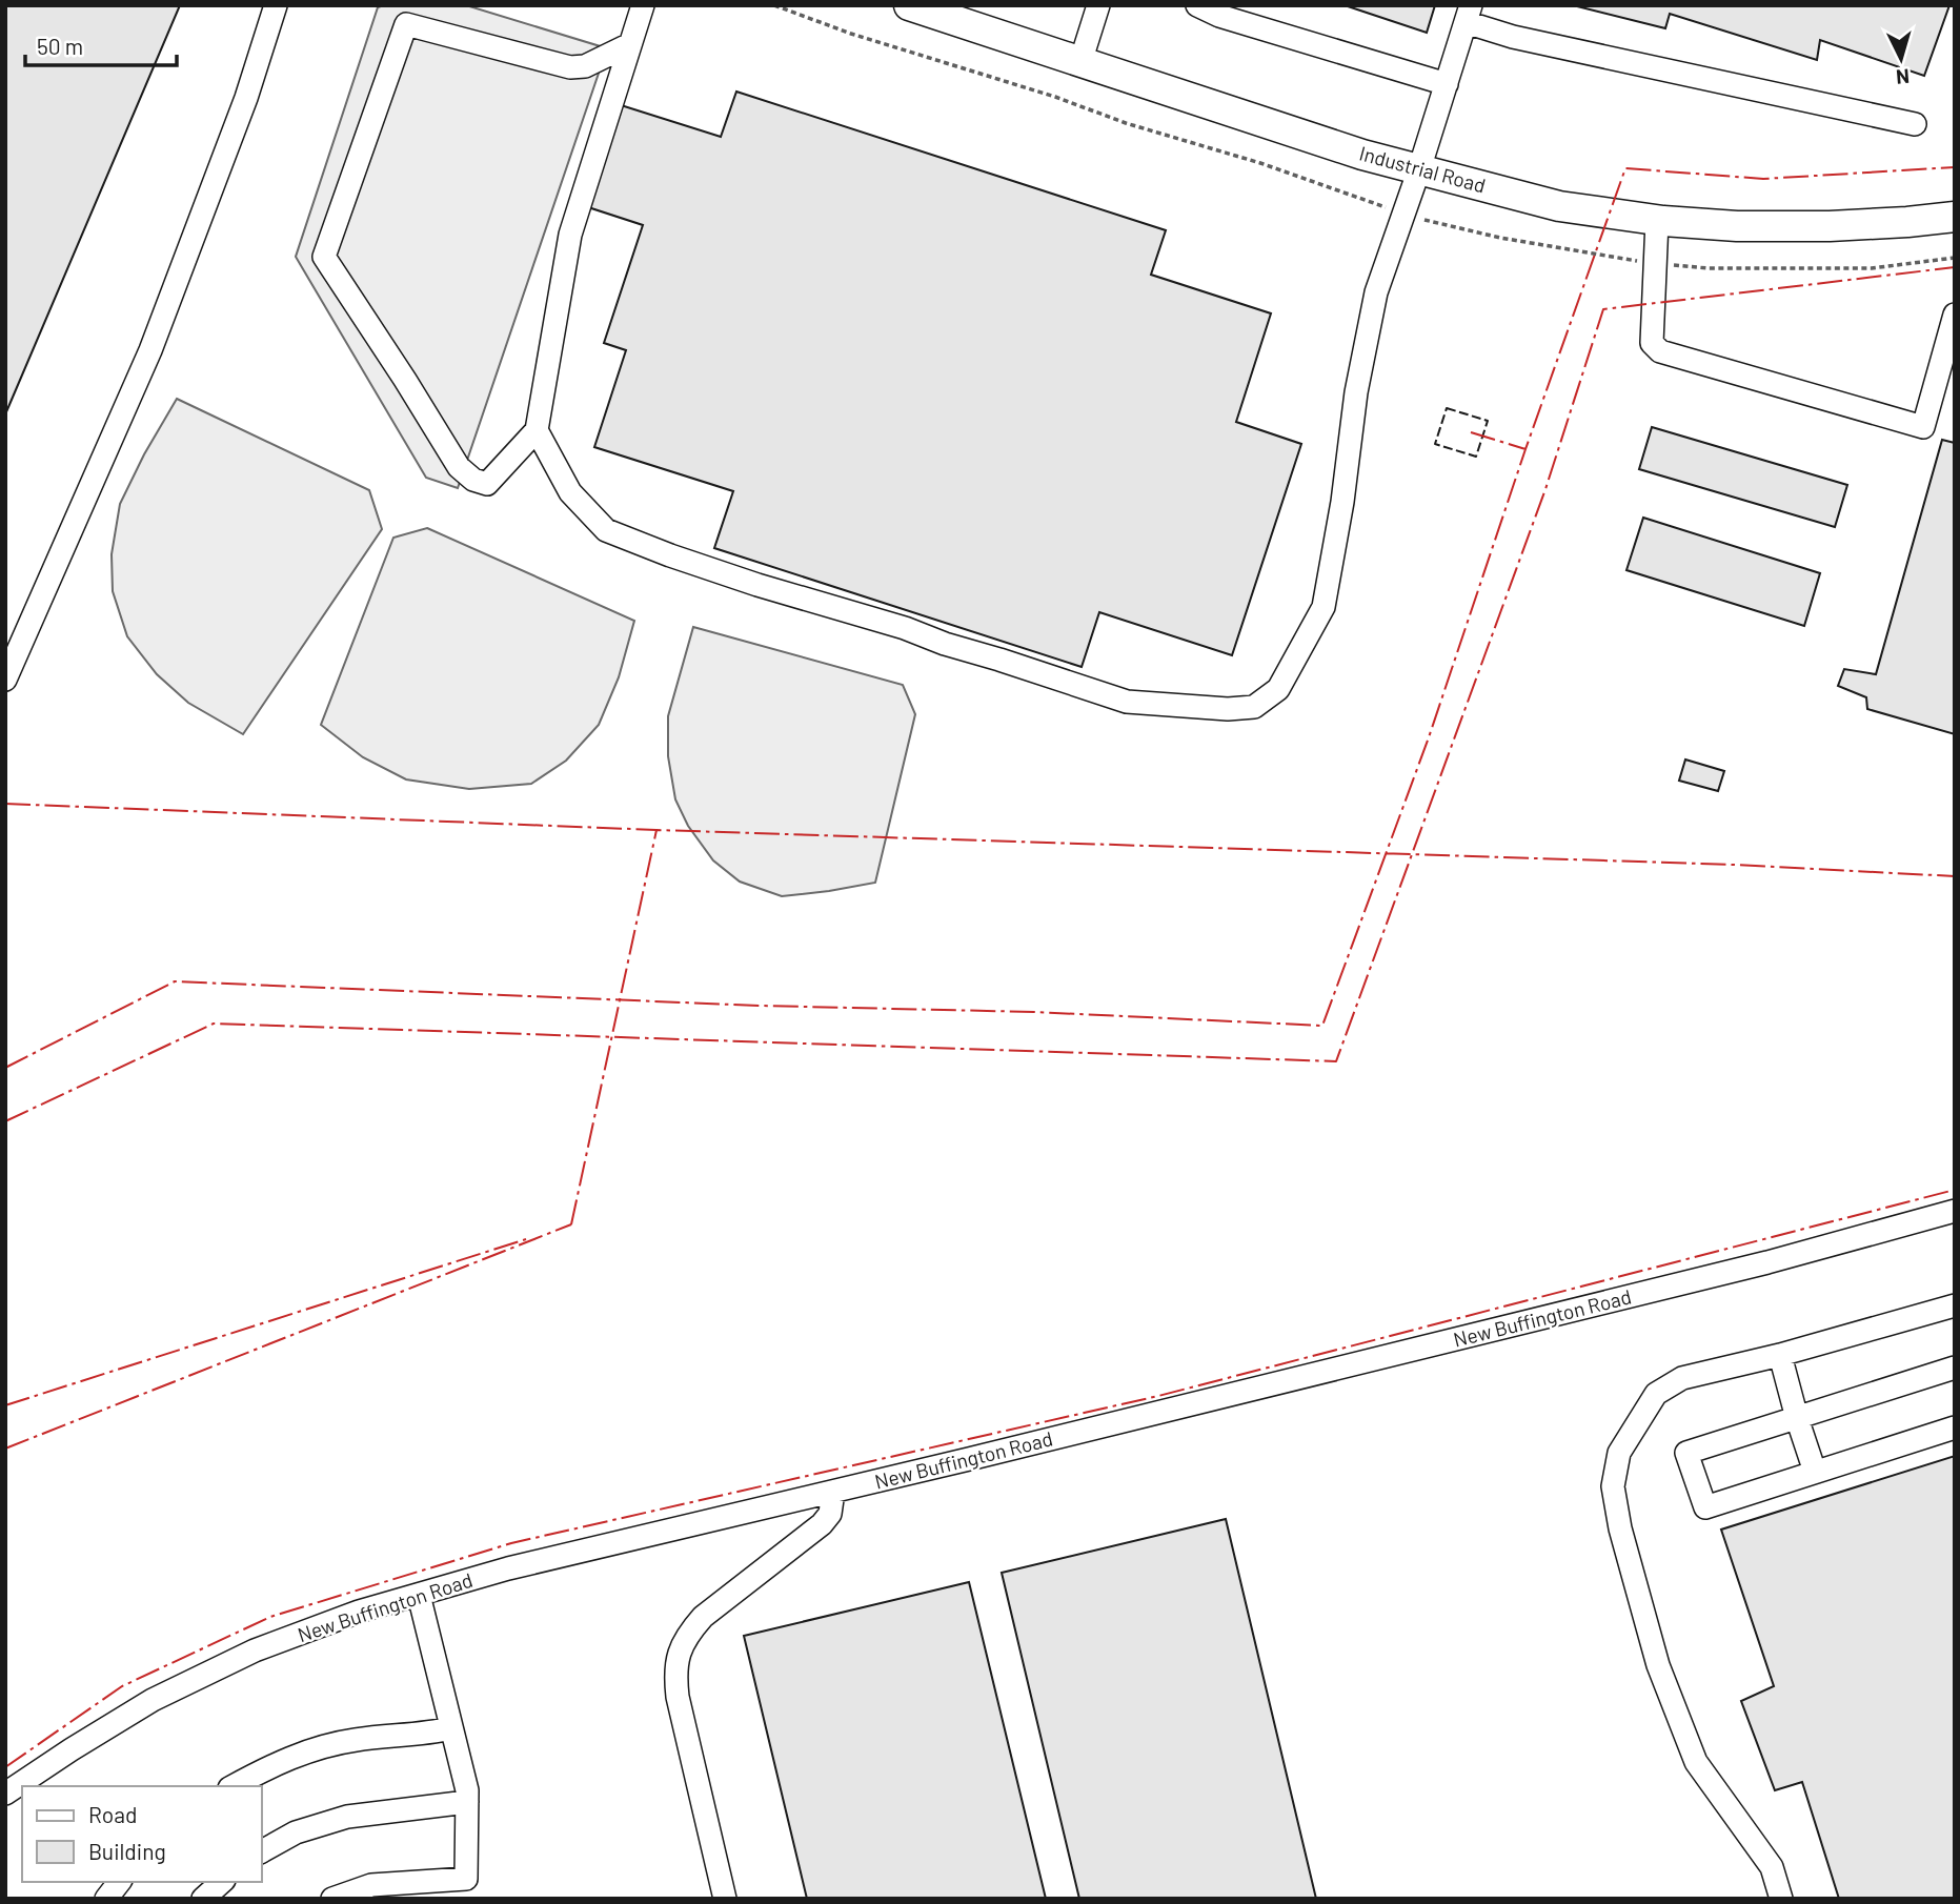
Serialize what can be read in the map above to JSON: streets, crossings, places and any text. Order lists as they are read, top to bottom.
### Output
{
  "streets": {
    "main road": ["Industrial Road"],
    "street": ["New Buffington Road"]
  },
  "legend": ["Road", "Building"],
  "scale_bar": "50 m",
  "north": "bottom"
}
